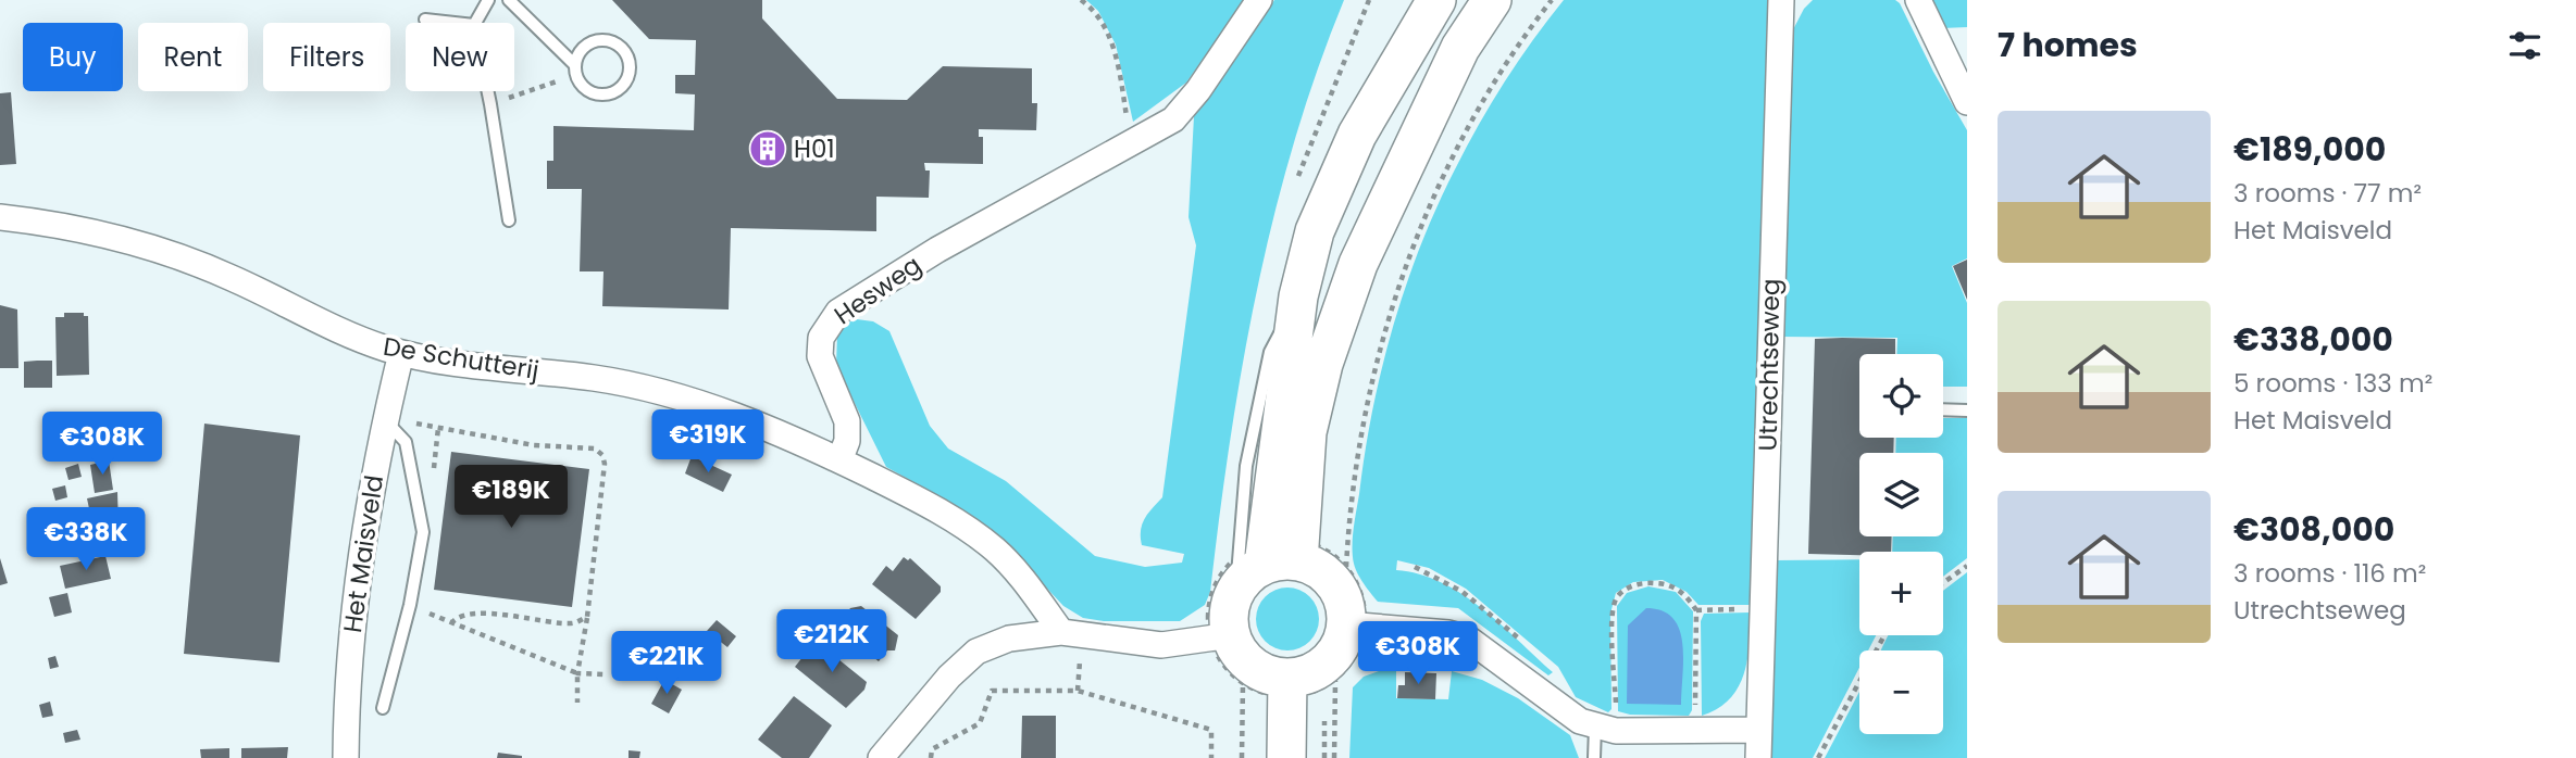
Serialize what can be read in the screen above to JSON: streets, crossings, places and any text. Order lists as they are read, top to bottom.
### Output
{
  "streets": {
    "street": [
      "Hesweg",
      "De Schutterij",
      "Utrechtseweg",
      "Het Maisveld"
    ]
  },
  "crossings": [
    ["Hesweg", "De Schutterij"],
    ["De Schutterij", "Het Maisveld"]
  ],
  "places": {
    "building": ["H01"]
  },
  "page": {
    "heading": "7 homes",
    "chip": [
      "Buy",
      "Rent",
      "Filters",
      "New"
    ],
    "list": [
      {
        "name": "€189,000",
        "note": "3 rooms · 77 m² · Het Maisveld"
      },
      {
        "name": "€338,000",
        "note": "5 rooms · 133 m² · Het Maisveld"
      },
      {
        "name": "€308,000",
        "note": "3 rooms · 116 m² · Utrechtseweg"
      }
    ],
    "map_buttons": ["+", "−"],
    "price": [
      "€319K",
      "€308K",
      "€189K",
      "€338K",
      "€212K",
      "€308K",
      "€221K"
    ]
  }
}
